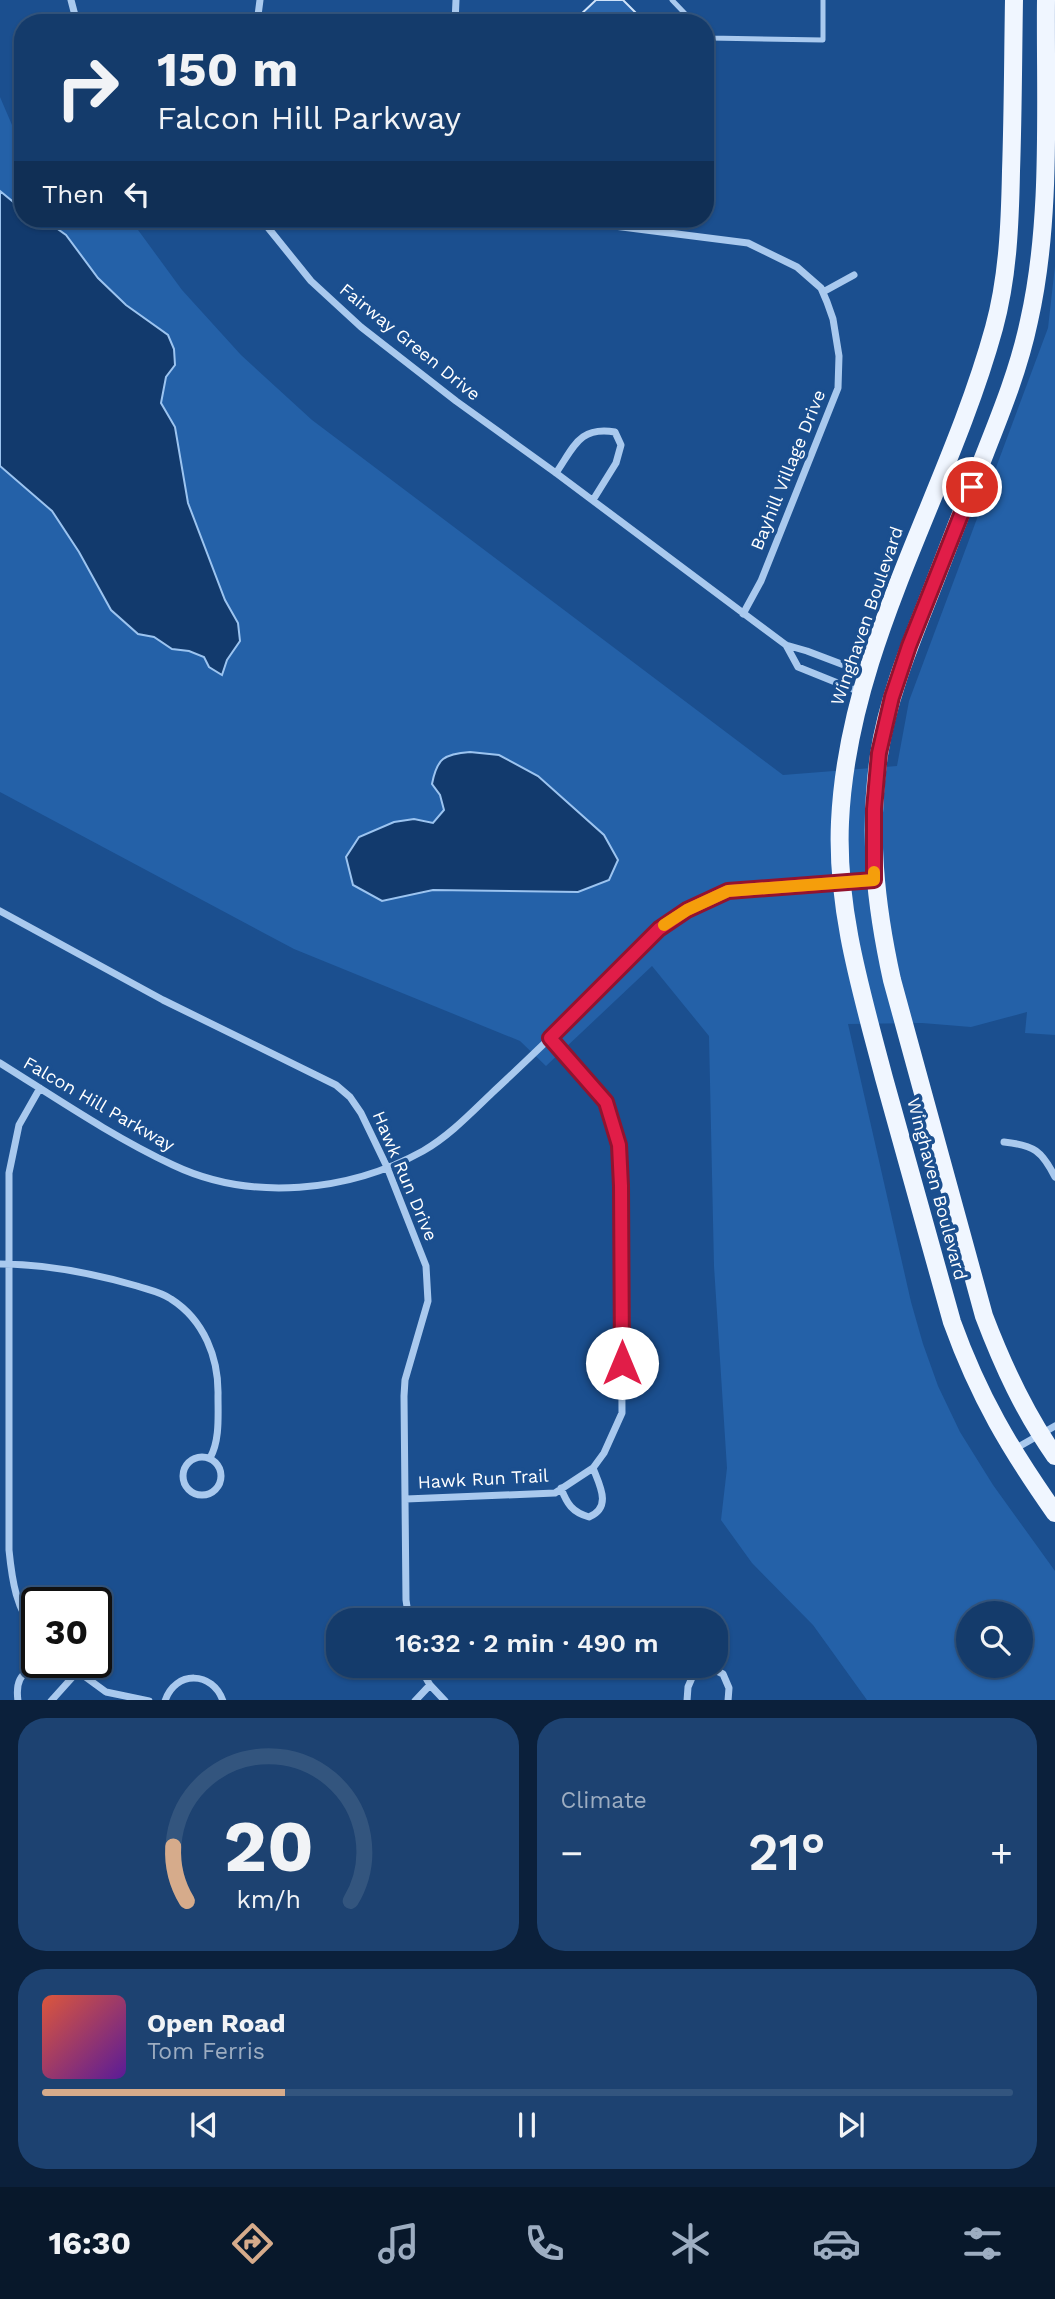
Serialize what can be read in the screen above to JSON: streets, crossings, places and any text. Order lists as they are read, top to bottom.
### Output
{
  "streets": {
    "main road": ["Winghaven Boulevard"],
    "street": [
      "Fairway Green Drive",
      "Bayhill Village Drive",
      "Falcon Hill Parkway",
      "Hawk Run Drive",
      "Hawk Run Trail"
    ]
  },
  "crossings": [
    ["Fairway Green Drive", "Bayhill Village Drive"],
    ["Fairway Green Drive", "Winghaven Boulevard"],
    ["Winghaven Boulevard", "Falcon Hill Parkway"],
    ["Falcon Hill Parkway", "Hawk Run Drive"],
    ["Falcon Hill Parkway", "Hawk Run Trail"],
    ["Hawk Run Drive", "Hawk Run Trail"]
  ],
  "page": {
    "turn": ["150 m", "Falcon Hill Parkway"],
    "then": "Then",
    "limit": "30",
    "trip": "16:32 · 2 min · 490 m",
    "tile": "Climate",
    "heat": ["−", "21°", "+"],
    "song": ["Open Road", "Tom Ferris"],
    "tabs": "16:30",
    "gauge": ["20", "km/h"]
  }
}
